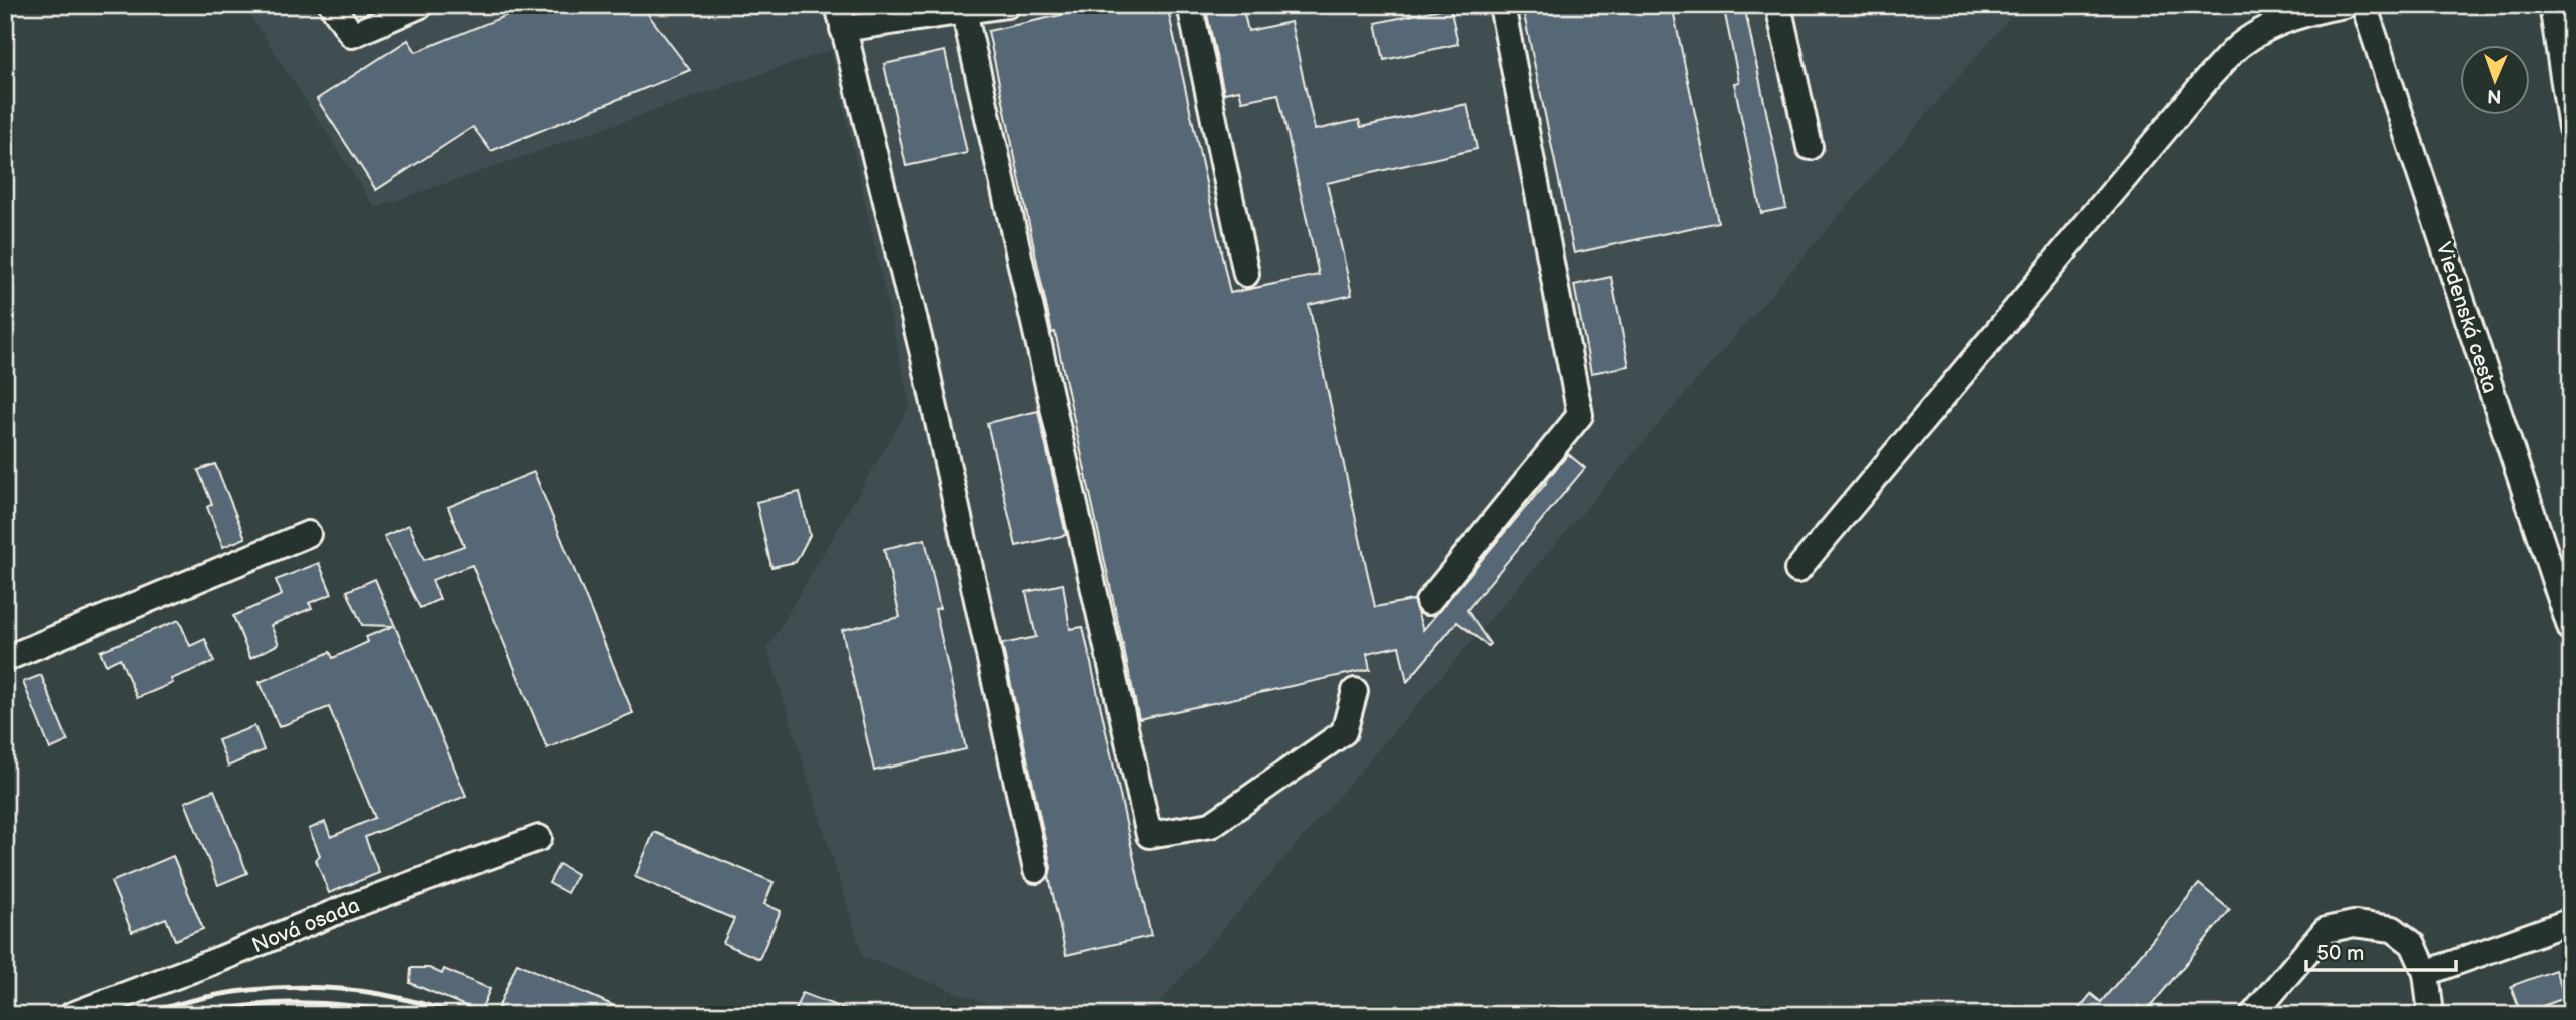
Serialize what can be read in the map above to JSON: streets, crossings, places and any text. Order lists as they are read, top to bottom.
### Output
{
  "streets": {
    "street": ["Viedenská cesta", "Nová osada"]
  },
  "scale_bar": "50 m",
  "north": "bottom"
}
